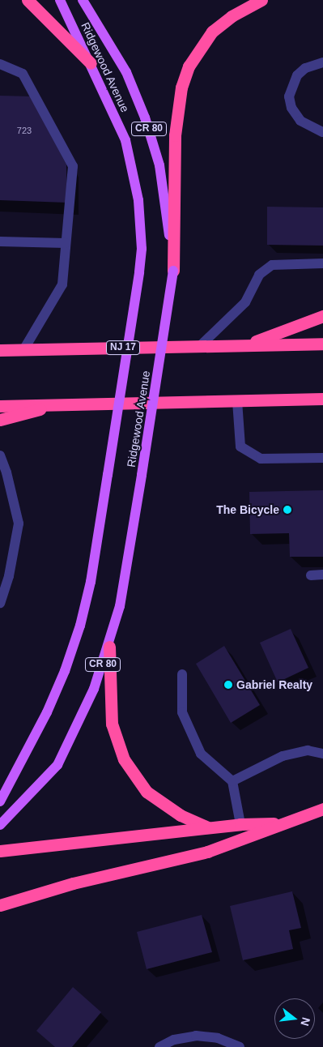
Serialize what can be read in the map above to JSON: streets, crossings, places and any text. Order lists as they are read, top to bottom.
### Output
{
  "streets": {
    "highway": ["NJ 17"],
    "main road": ["Ridgewood Avenue", "CR 80"]
  },
  "places": ["The Bicycle", "Gabriel Realty"],
  "house_numbers": ["723"],
  "north": "right"
}
